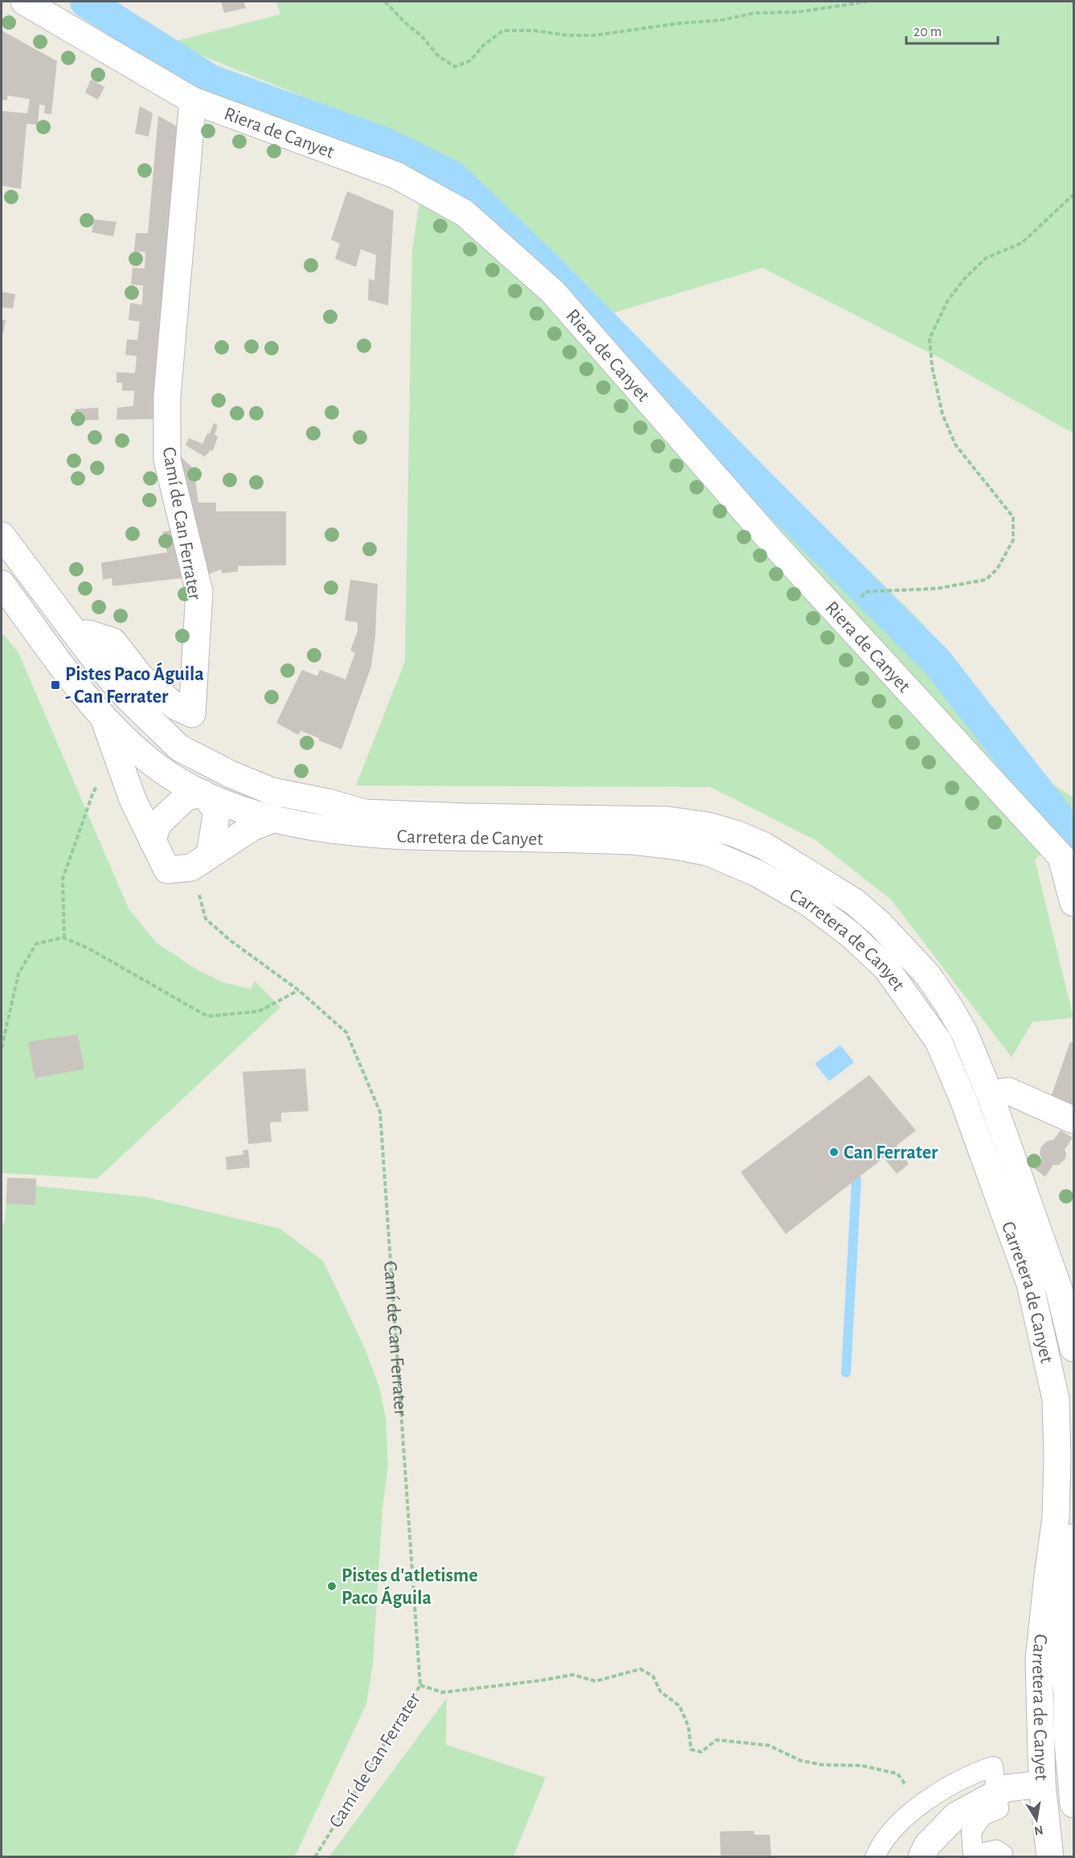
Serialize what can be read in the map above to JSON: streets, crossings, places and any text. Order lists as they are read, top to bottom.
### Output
{
  "streets": {
    "street": ["Riera de Canyet", "Camí de Can Ferrater", "Carretera de Canyet"]
  },
  "crossings": [
    ["Riera de Canyet", "Camí de Can Ferrater"],
    ["Camí de Can Ferrater", "Carretera de Canyet"]
  ],
  "places": {
    "transit": ["Pistes Paco Águila - Can Ferrater"],
    "other": ["Can Ferrater", "Pistes d'atletisme Paco Águila"]
  },
  "scale_bar": "20 m",
  "north": "bottom"
}
